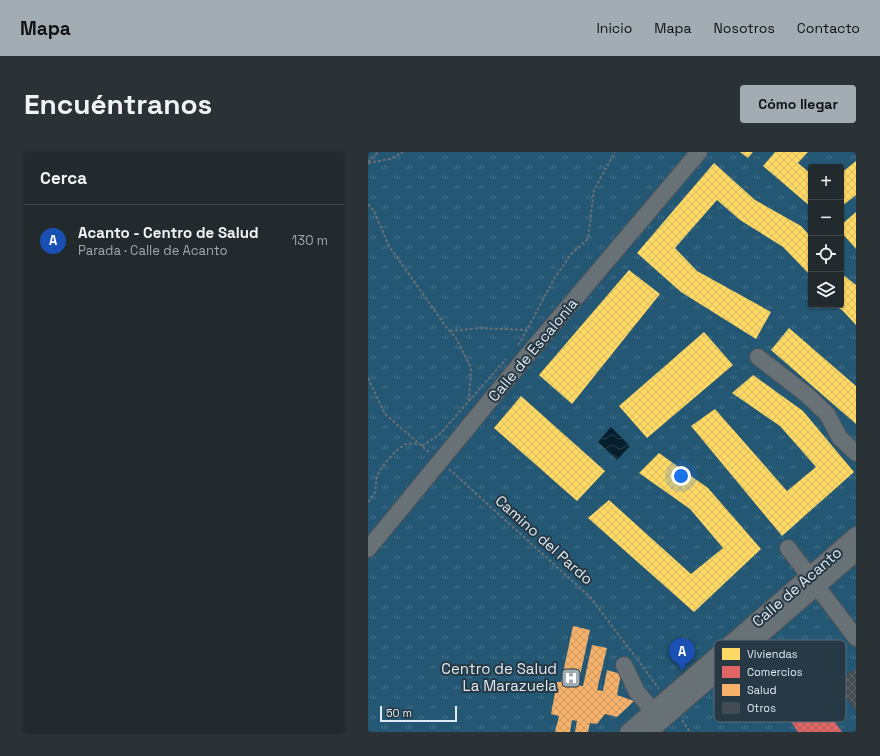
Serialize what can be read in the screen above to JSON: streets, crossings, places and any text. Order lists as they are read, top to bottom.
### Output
{
  "streets": {
    "street": ["Calle de Escalonia", "Calle de Acanto"],
    "path": ["Camino del Pardo"]
  },
  "crossings": [
    ["Calle de Escalonia", "Camino del Pardo"],
    ["Camino del Pardo", "Calle de Acanto"]
  ],
  "places": {
    "hospital": ["Centro de Salud La Marazuela"]
  },
  "legend": [
    "Viviendas",
    "Comercios",
    "Salud",
    "Otros"
  ],
  "scale_bar": "50 m",
  "page": {
    "header": "Mapa",
    "nav": [
      "Inicio",
      "Mapa",
      "Nosotros",
      "Contacto"
    ],
    "buttons": "Cómo llegar",
    "title": "Encuéntranos",
    "heading": "Cerca",
    "map_buttons": ["+", "−"],
    "list": [
      {
        "mark": "A",
        "name": "Acanto - Centro de Salud",
        "note": "Parada · Calle de Acanto",
        "value": "130 m"
      }
    ],
    "pins": "A",
    "scale": "50 m"
  }
}
